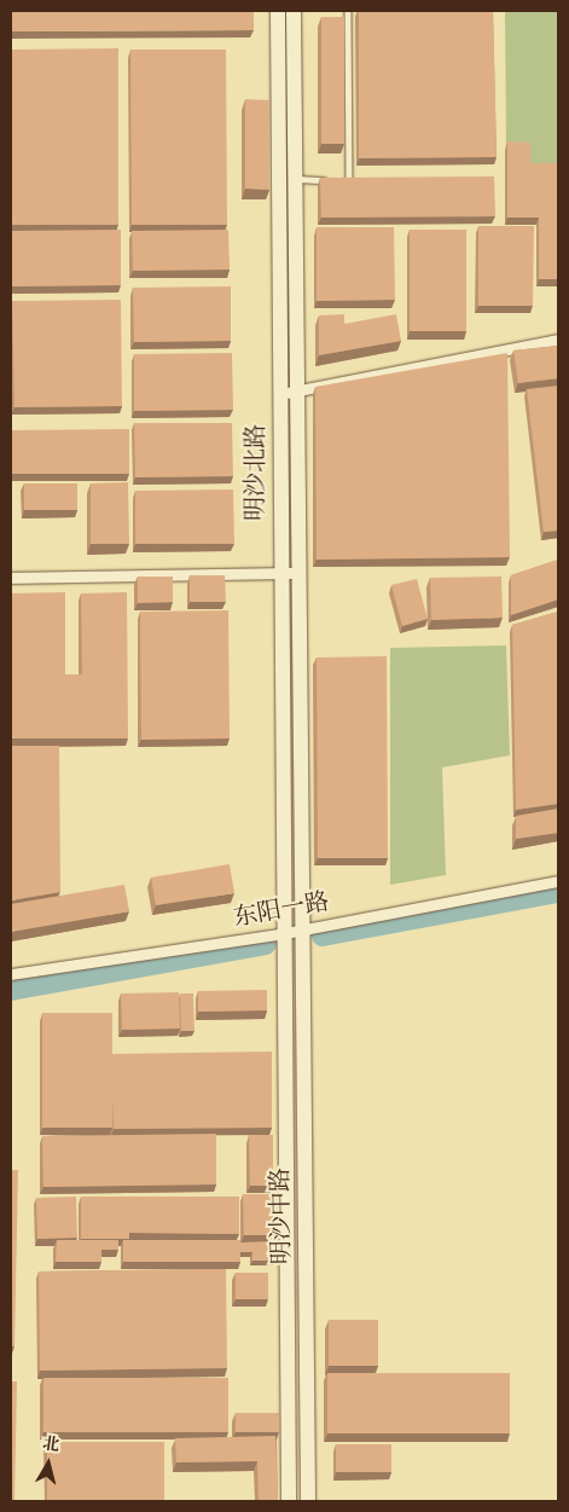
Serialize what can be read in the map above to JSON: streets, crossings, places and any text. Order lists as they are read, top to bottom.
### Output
{
  "streets": {
    "street": ["明沙北路", "东阳一路", "明沙中路"]
  },
  "crossings": [
    ["明沙北路", "东阳一路"],
    ["明沙北路", "明沙中路"],
    ["东阳一路", "明沙中路"]
  ],
  "north": "top"
}
